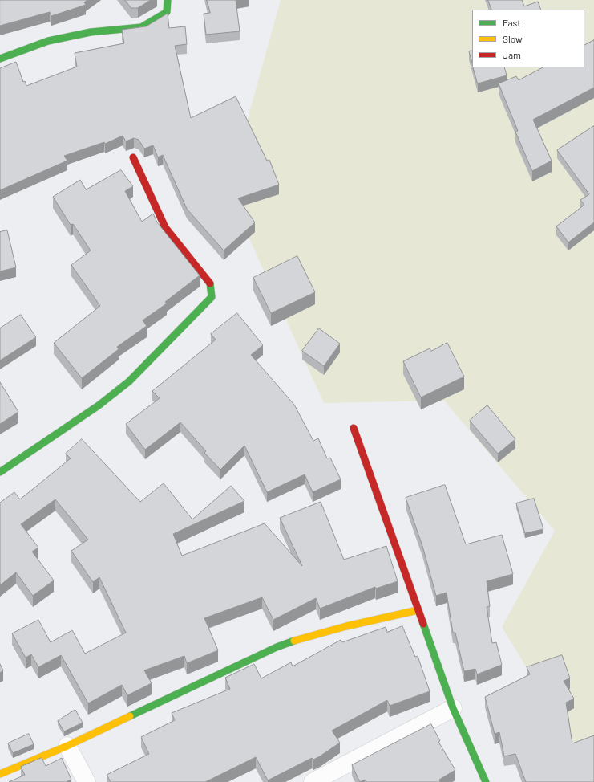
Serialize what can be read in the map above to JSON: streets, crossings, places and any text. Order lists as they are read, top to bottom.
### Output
{
  "legend": ["Fast", "Slow", "Jam"]
}
